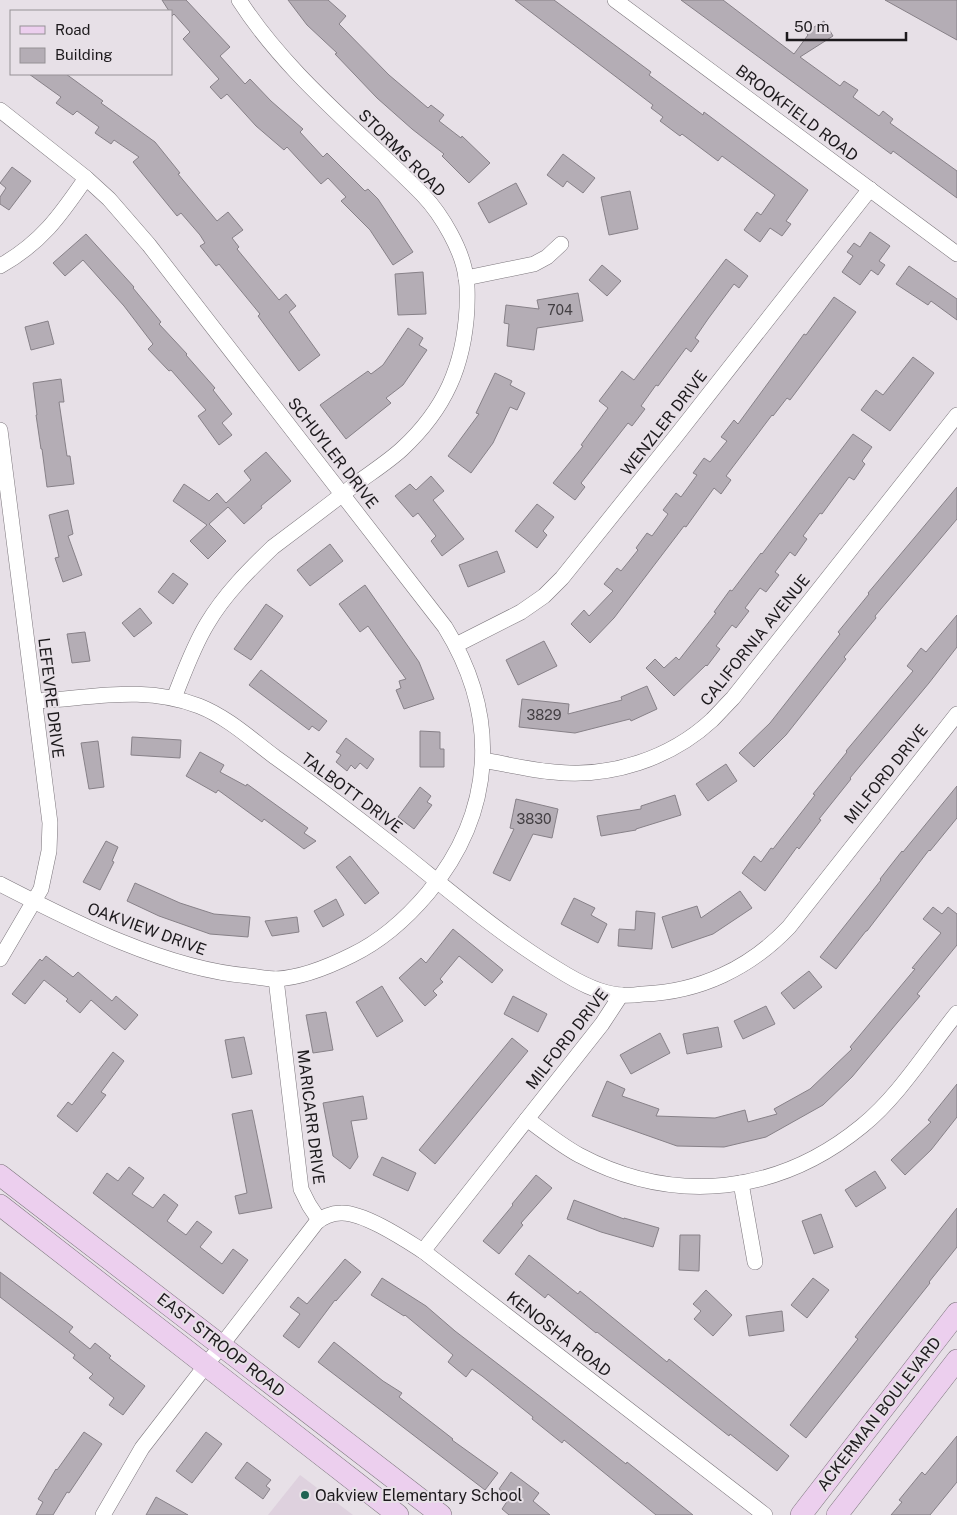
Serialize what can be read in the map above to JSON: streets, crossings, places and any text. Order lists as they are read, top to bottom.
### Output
{
  "streets": {
    "main road": ["EAST STROOP ROAD", "ACKERMAN BOULEVARD"],
    "street": [
      "BROOKFIELD ROAD",
      "STORMS ROAD",
      "WENZLER DRIVE",
      "SCHUYLER DRIVE",
      "CALIFORNIA AVENUE",
      "LEFEVRE DRIVE",
      "MILFORD DRIVE",
      "TALBOTT DRIVE",
      "OAKVIEW DRIVE",
      "MARICARR DRIVE",
      "KENOSHA ROAD"
    ]
  },
  "crossings": [
    ["BROOKFIELD ROAD", "WENZLER DRIVE"],
    ["STORMS ROAD", "SCHUYLER DRIVE"],
    ["STORMS ROAD", "TALBOTT DRIVE"],
    ["WENZLER DRIVE", "SCHUYLER DRIVE"],
    ["SCHUYLER DRIVE", "CALIFORNIA AVENUE"],
    ["SCHUYLER DRIVE", "TALBOTT DRIVE"],
    ["SCHUYLER DRIVE", "OAKVIEW DRIVE"],
    ["LEFEVRE DRIVE", "TALBOTT DRIVE"],
    ["LEFEVRE DRIVE", "OAKVIEW DRIVE"],
    ["MILFORD DRIVE", "TALBOTT DRIVE"],
    ["MILFORD DRIVE", "KENOSHA ROAD"],
    ["TALBOTT DRIVE", "OAKVIEW DRIVE"],
    ["OAKVIEW DRIVE", "MARICARR DRIVE"],
    ["MARICARR DRIVE", "KENOSHA ROAD"]
  ],
  "places": ["Oakview Elementary School"],
  "house_numbers": ["704", "3829", "3830"],
  "legend": ["Road", "Building"],
  "scale_bar": "50 m"
}
